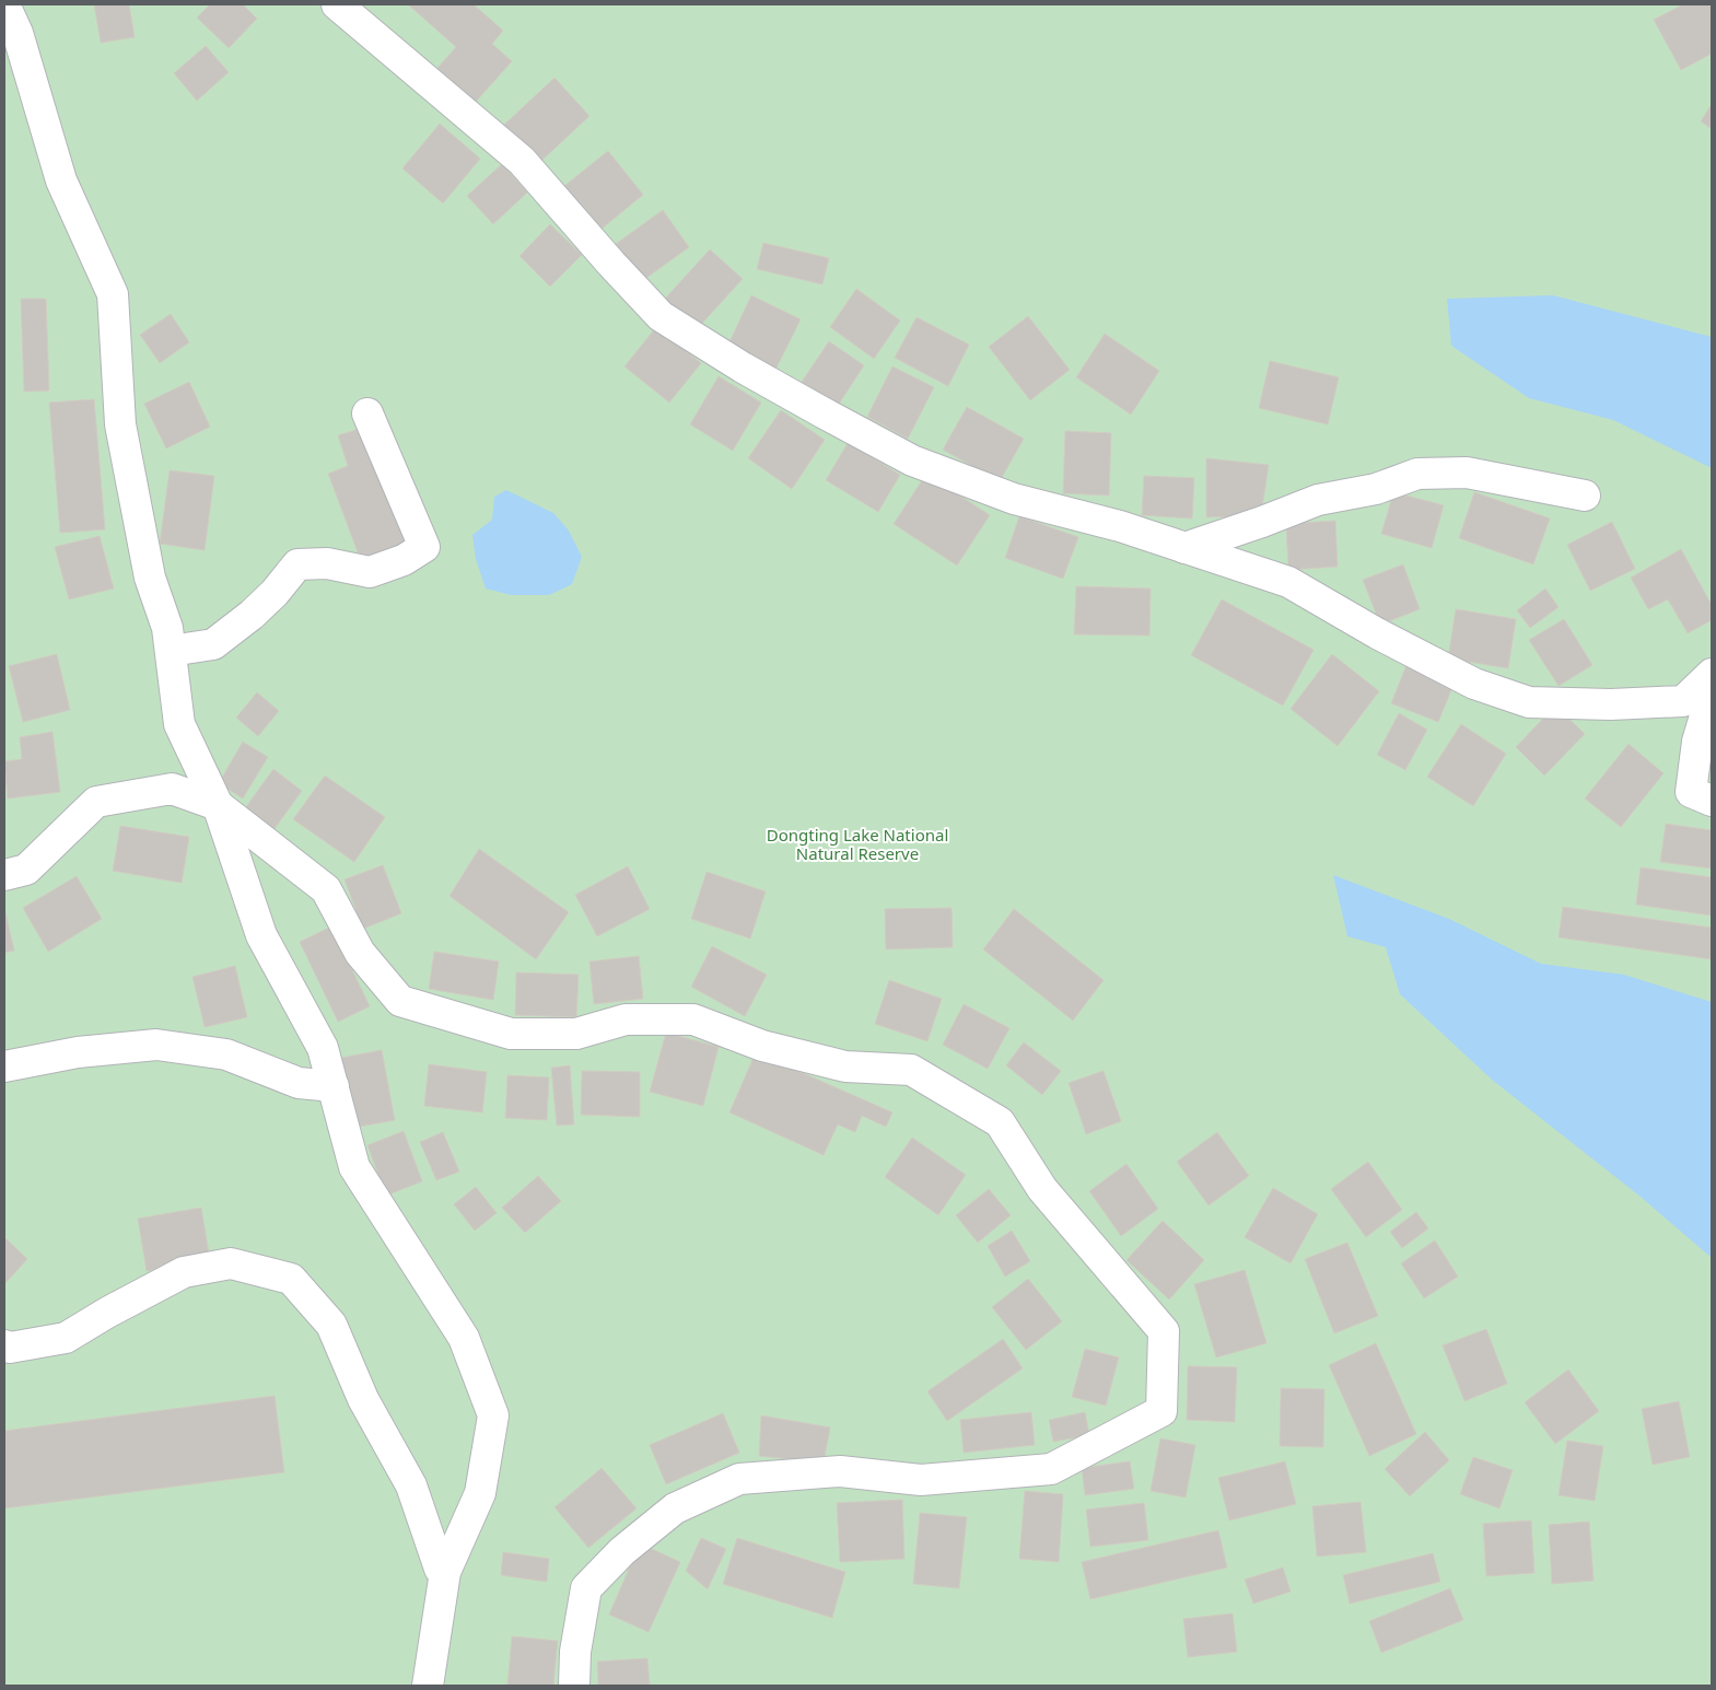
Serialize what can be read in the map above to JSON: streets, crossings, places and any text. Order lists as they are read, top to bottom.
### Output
{
  "parks": ["Dongting Lake National Natural Reserve"]
}
